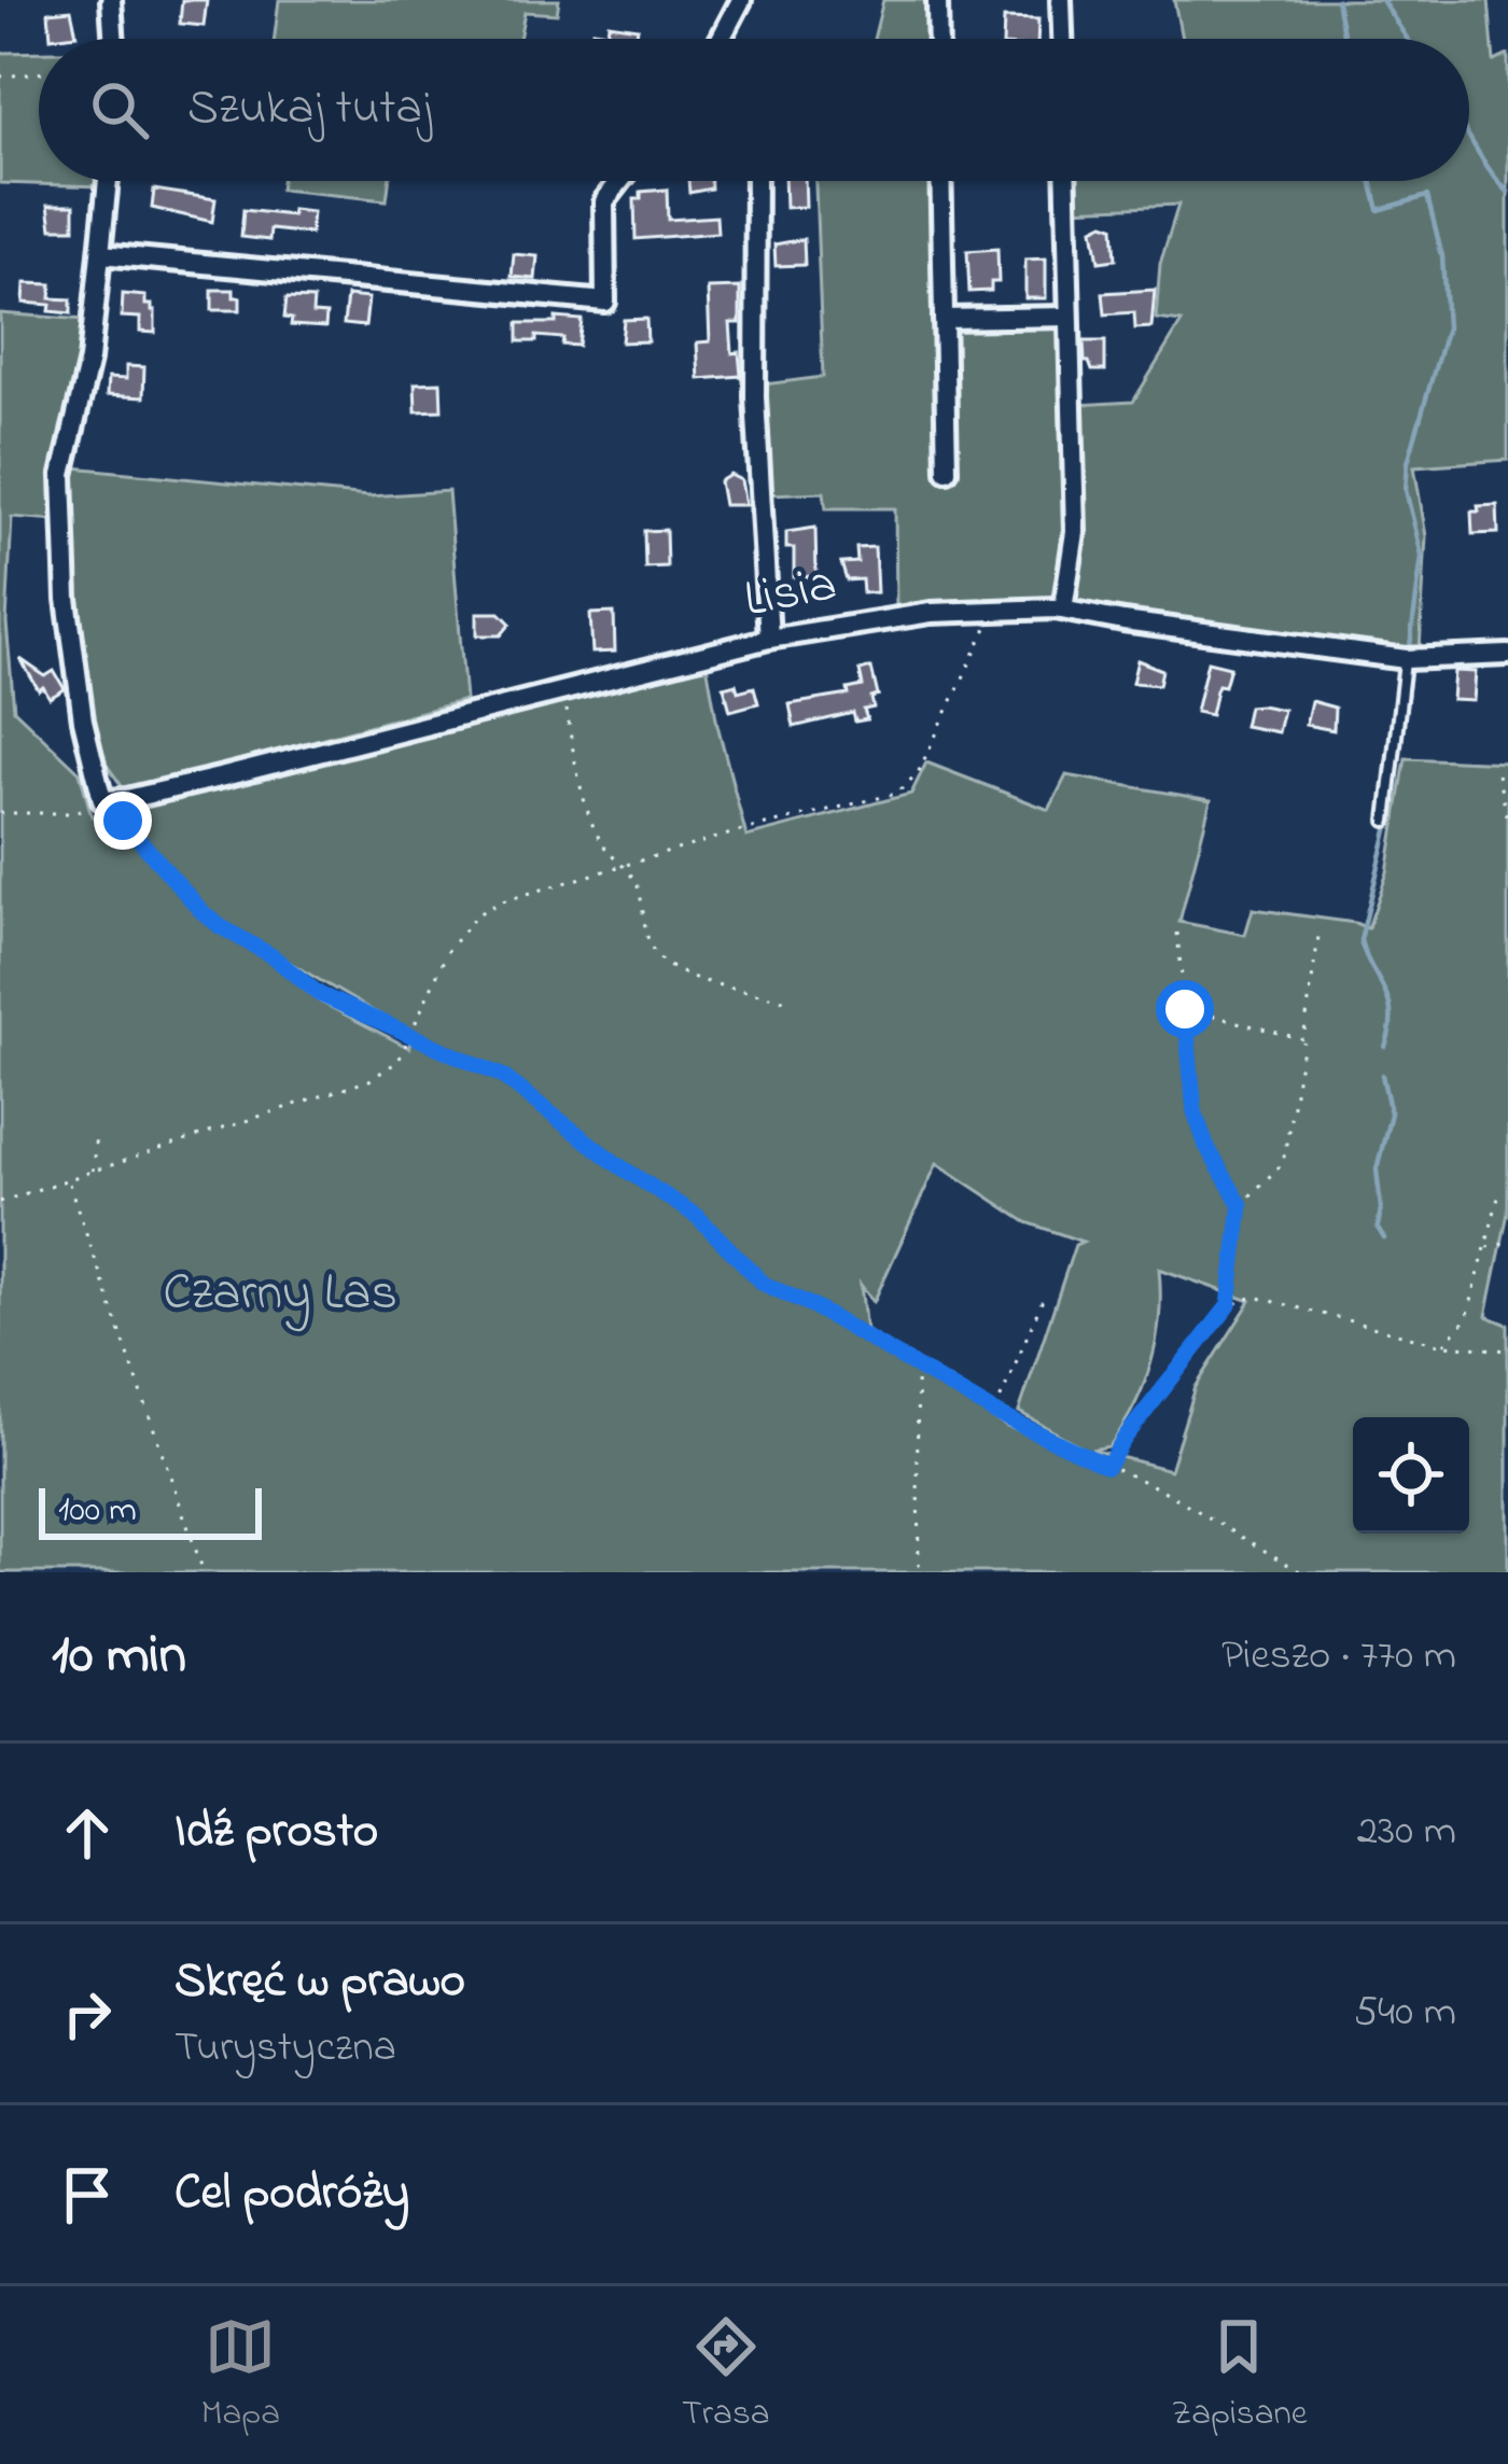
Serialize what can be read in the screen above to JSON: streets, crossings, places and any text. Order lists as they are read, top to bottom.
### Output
{
  "streets": {
    "street": ["Lisia"]
  },
  "parks": ["Czarny Las"],
  "scale_bar": "100 m",
  "page": {
    "search": "Szukaj tutaj",
    "scale": "100 m",
    "heading": ["10 min", "Pieszo · 770 m"],
    "list": [
      ["Idź prosto", "230 m"],
      ["Skręć w prawo", "Turystyczna", "540 m"],
      "Cel podróży"
    ],
    "nav": ["Mapa", "Trasa", "Zapisane"]
  }
}
